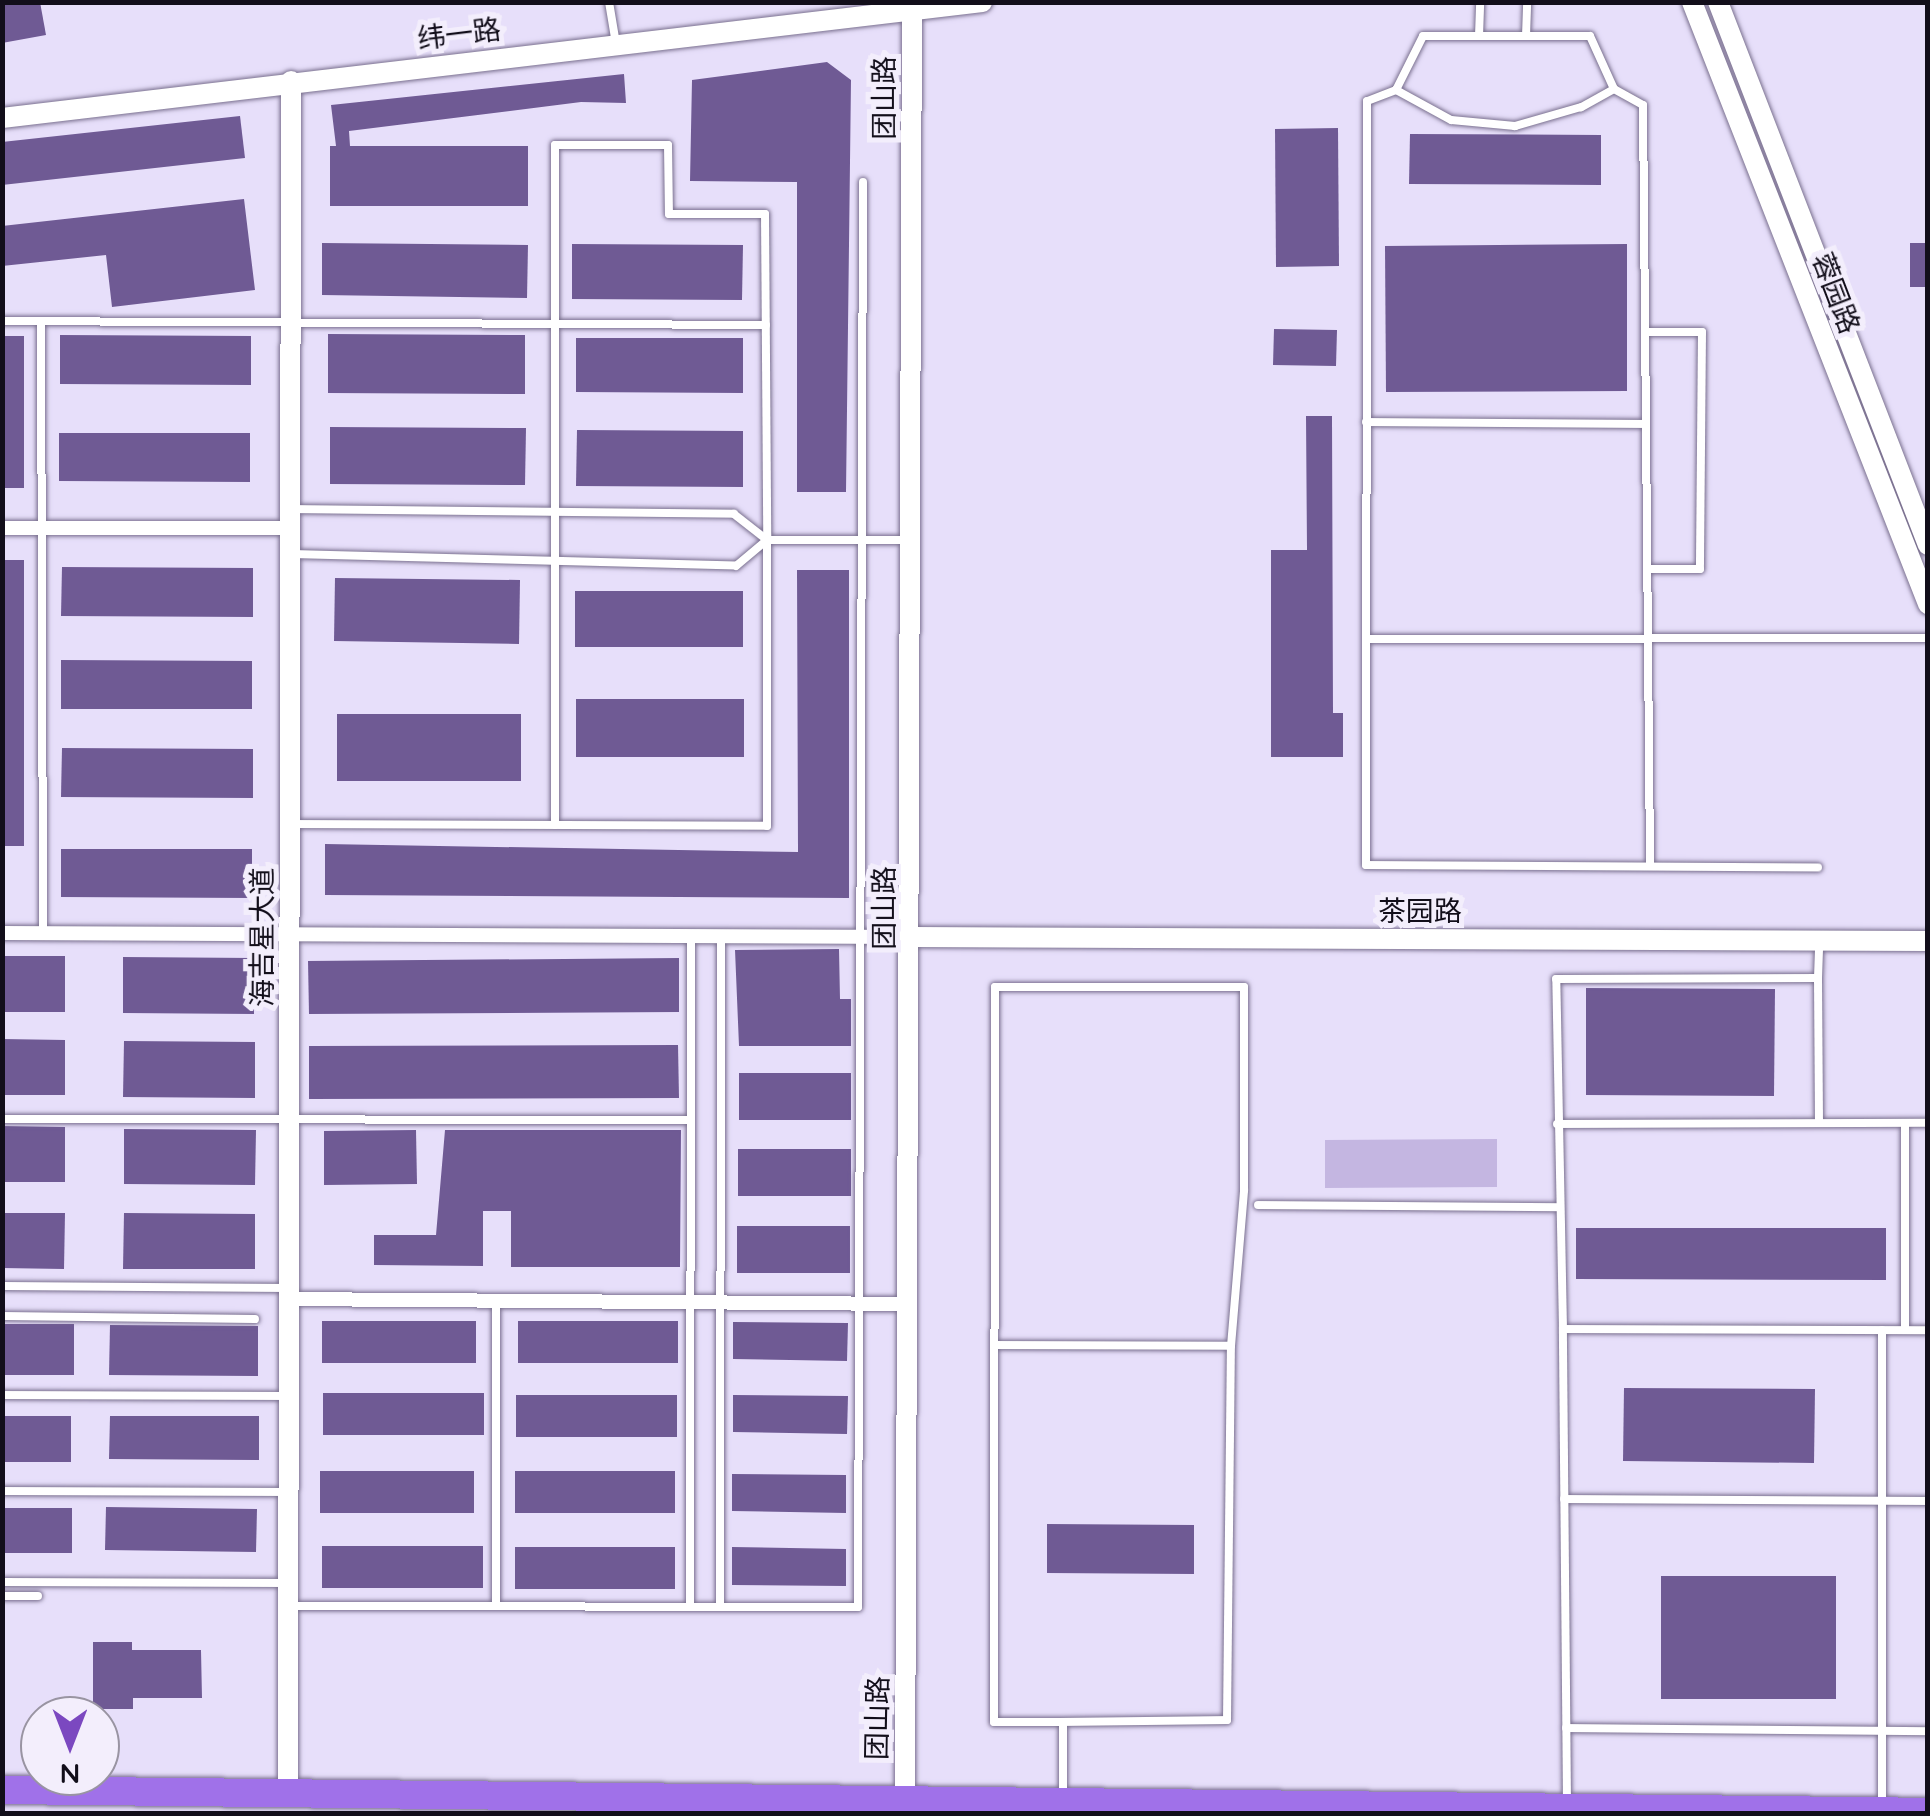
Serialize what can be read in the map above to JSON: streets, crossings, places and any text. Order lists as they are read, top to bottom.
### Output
{
  "streets": {
    "street": [
      "纬一路",
      "团山路",
      "蓉园路",
      "茶园路",
      "海吉星大道"
    ]
  },
  "crossings": [
    ["纬一路", "团山路"],
    ["纬一路", "海吉星大道"],
    ["团山路", "茶园路"]
  ],
  "north": "bottom"
}
